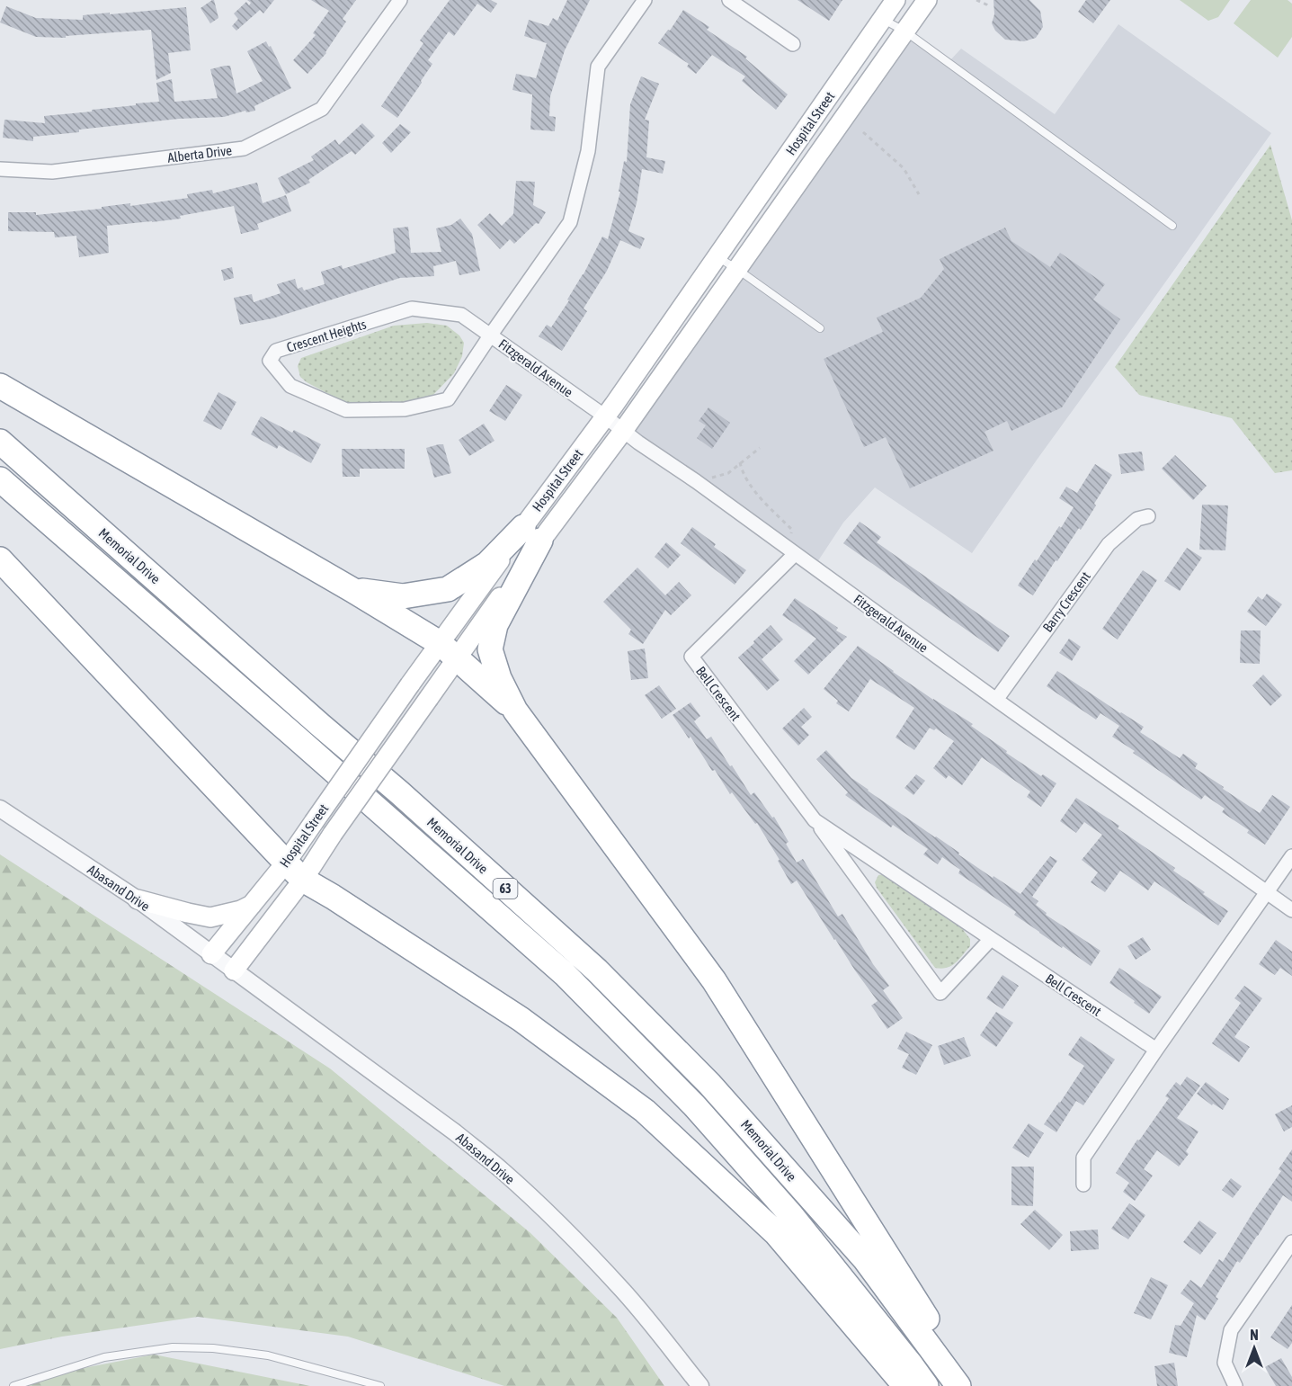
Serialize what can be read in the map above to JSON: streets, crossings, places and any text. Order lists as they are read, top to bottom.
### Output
{
  "streets": {
    "highway": ["Memorial Drive", "63"],
    "main road": ["Hospital Street"],
    "street": [
      "Alberta Drive",
      "Crescent Heights",
      "Fitzgerald Avenue",
      "Barry Crescent",
      "Bell Crescent",
      "Abasand Drive"
    ]
  },
  "crossings": [
    ["Hospital Street", "Fitzgerald Avenue"],
    ["Hospital Street", "Abasand Drive"],
    ["Crescent Heights", "Fitzgerald Avenue"],
    ["Fitzgerald Avenue", "Barry Crescent"],
    ["Fitzgerald Avenue", "Bell Crescent"]
  ],
  "north": "top"
}
